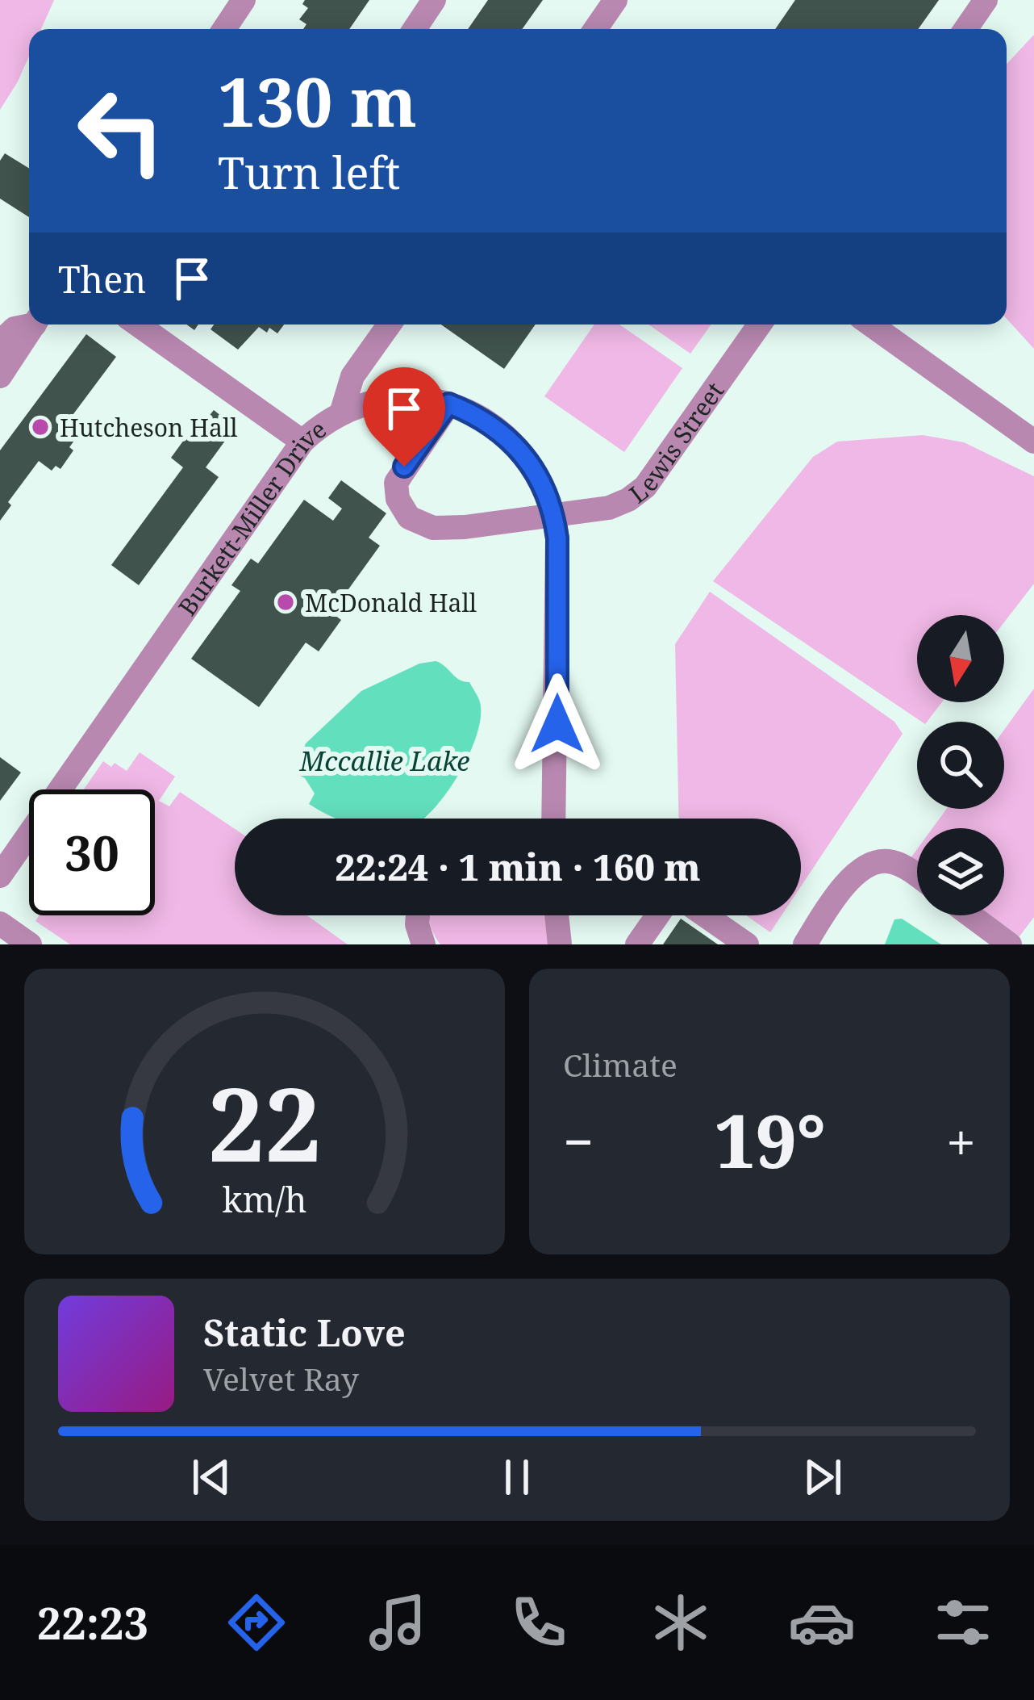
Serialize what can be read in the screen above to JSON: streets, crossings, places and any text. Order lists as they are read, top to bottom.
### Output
{
  "streets": {
    "street": ["Lewis Street", "Burkett-Miller Drive"]
  },
  "crossings": [
    ["Lewis Street", "Burkett-Miller Drive"]
  ],
  "water": ["Mccallie Lake"],
  "places": ["Hutcheson Hall", "McDonald Hall"],
  "north": "bottom",
  "page": {
    "turn": ["130 m", "Turn left"],
    "then": "Then",
    "limit": "30",
    "trip": "22:24 · 1 min · 160 m",
    "tile": "Climate",
    "heat": ["−", "19°", "+"],
    "song": ["Static Love", "Velvet Ray"],
    "tabs": "22:23",
    "gauge": ["22", "km/h"]
  }
}
